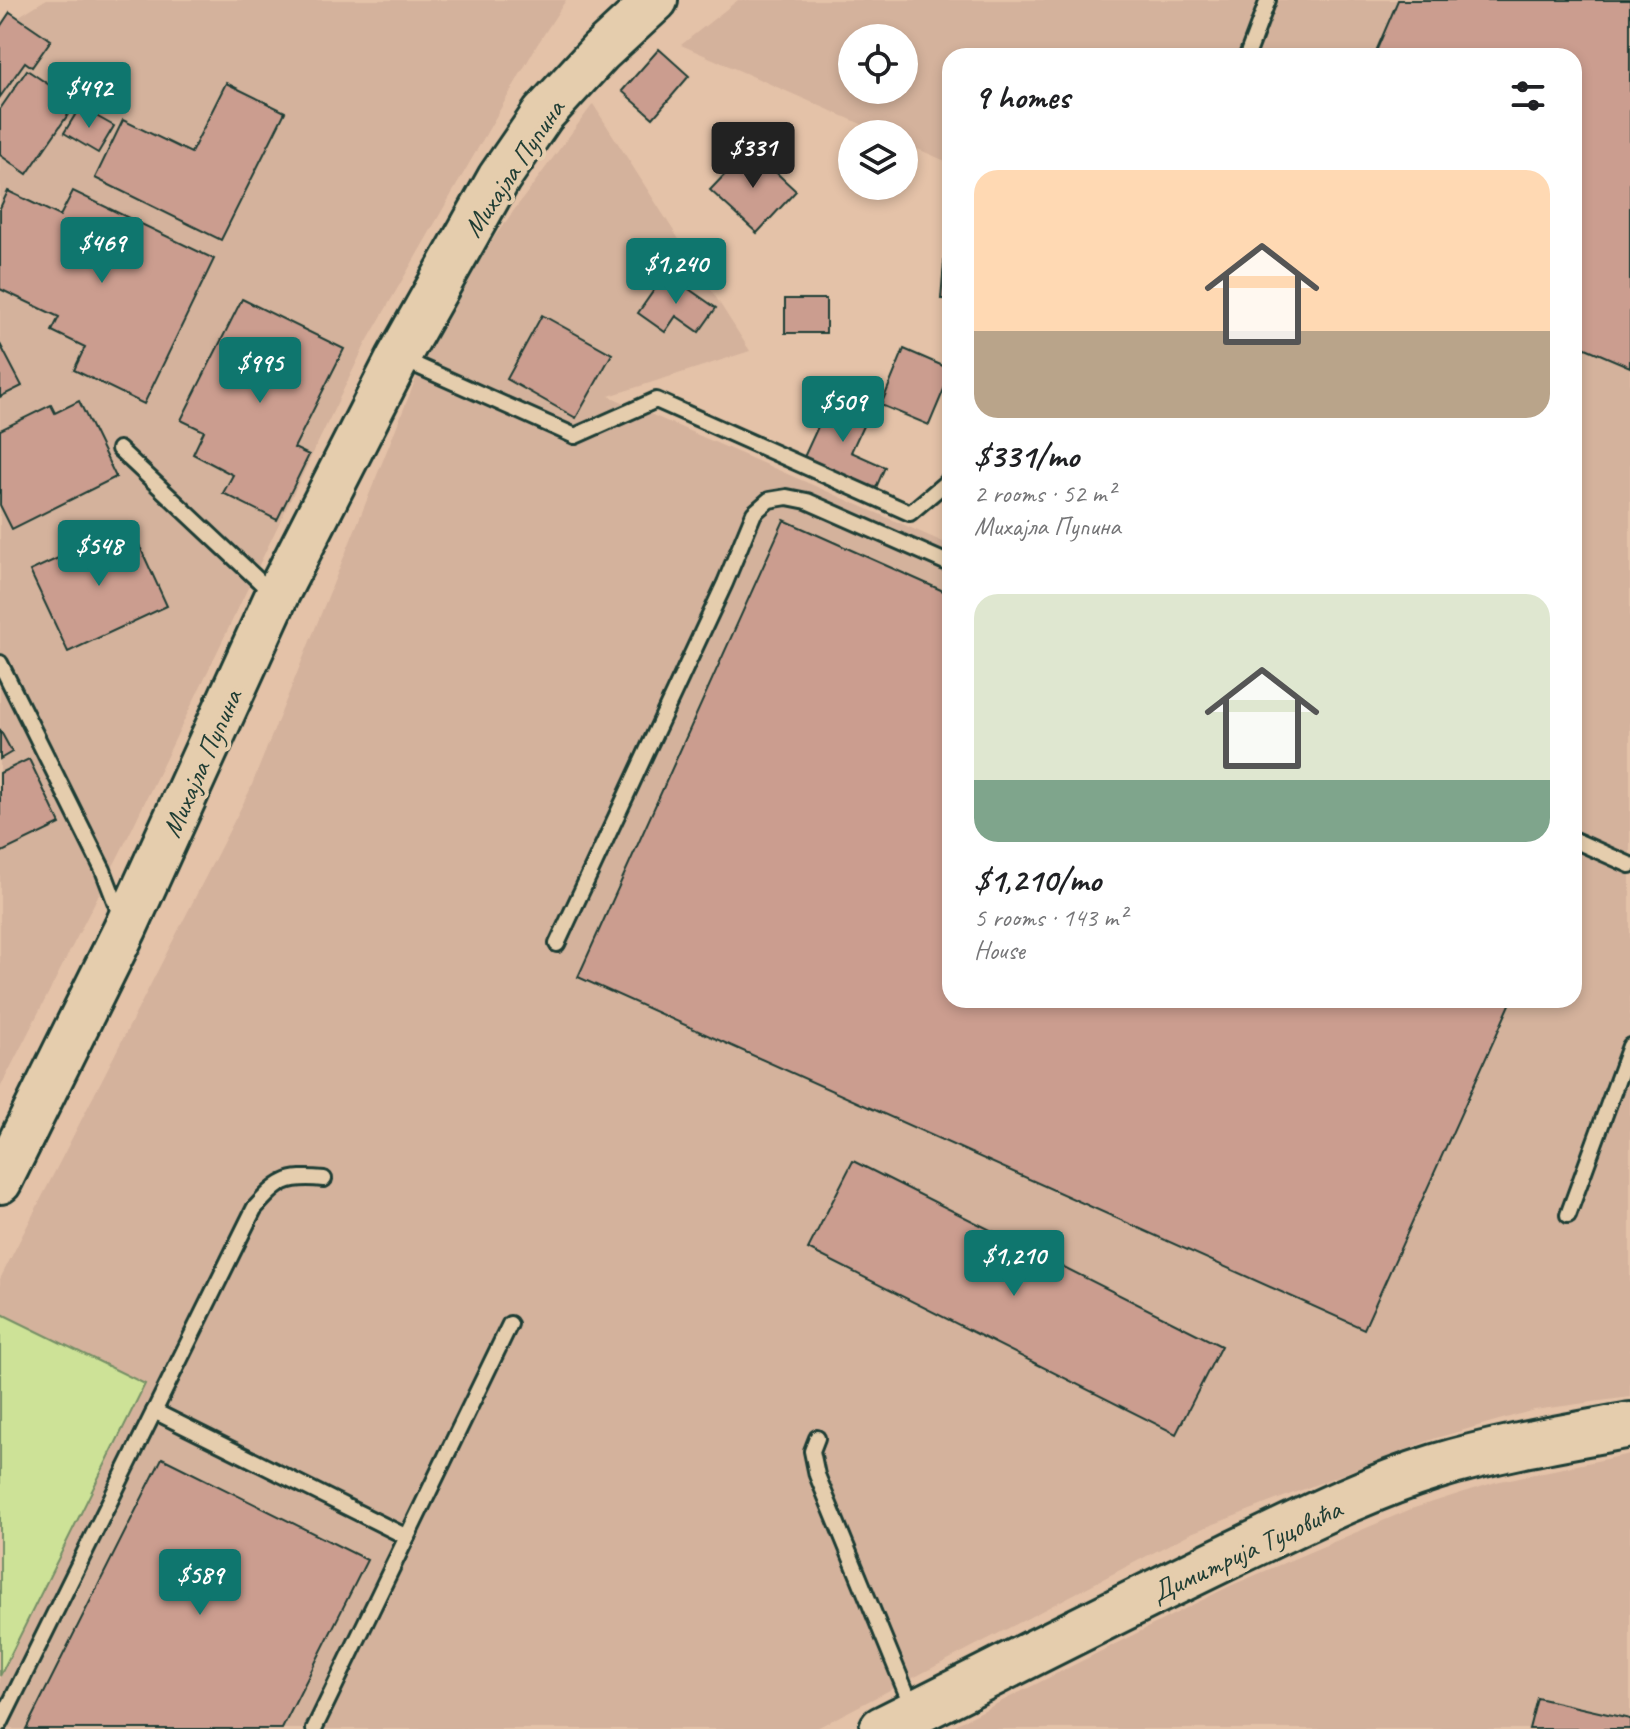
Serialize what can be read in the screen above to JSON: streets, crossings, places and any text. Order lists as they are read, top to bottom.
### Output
{
  "streets": {
    "main road": ["Димитрија Туцовића"],
    "street": ["Михајла Пупина"]
  },
  "page": {
    "heading": "9 homes",
    "price": [
      "$492",
      "$331",
      "$469",
      "$1,240",
      "$995",
      "$509",
      "$548",
      "$1,210",
      "$589"
    ],
    "list": [
      {
        "name": "$331/mo",
        "note": "2 rooms · 52 m² · Михајла Пупина"
      },
      {
        "name": "$1,210/mo",
        "note": "5 rooms · 143 m² · House"
      }
    ]
  }
}
